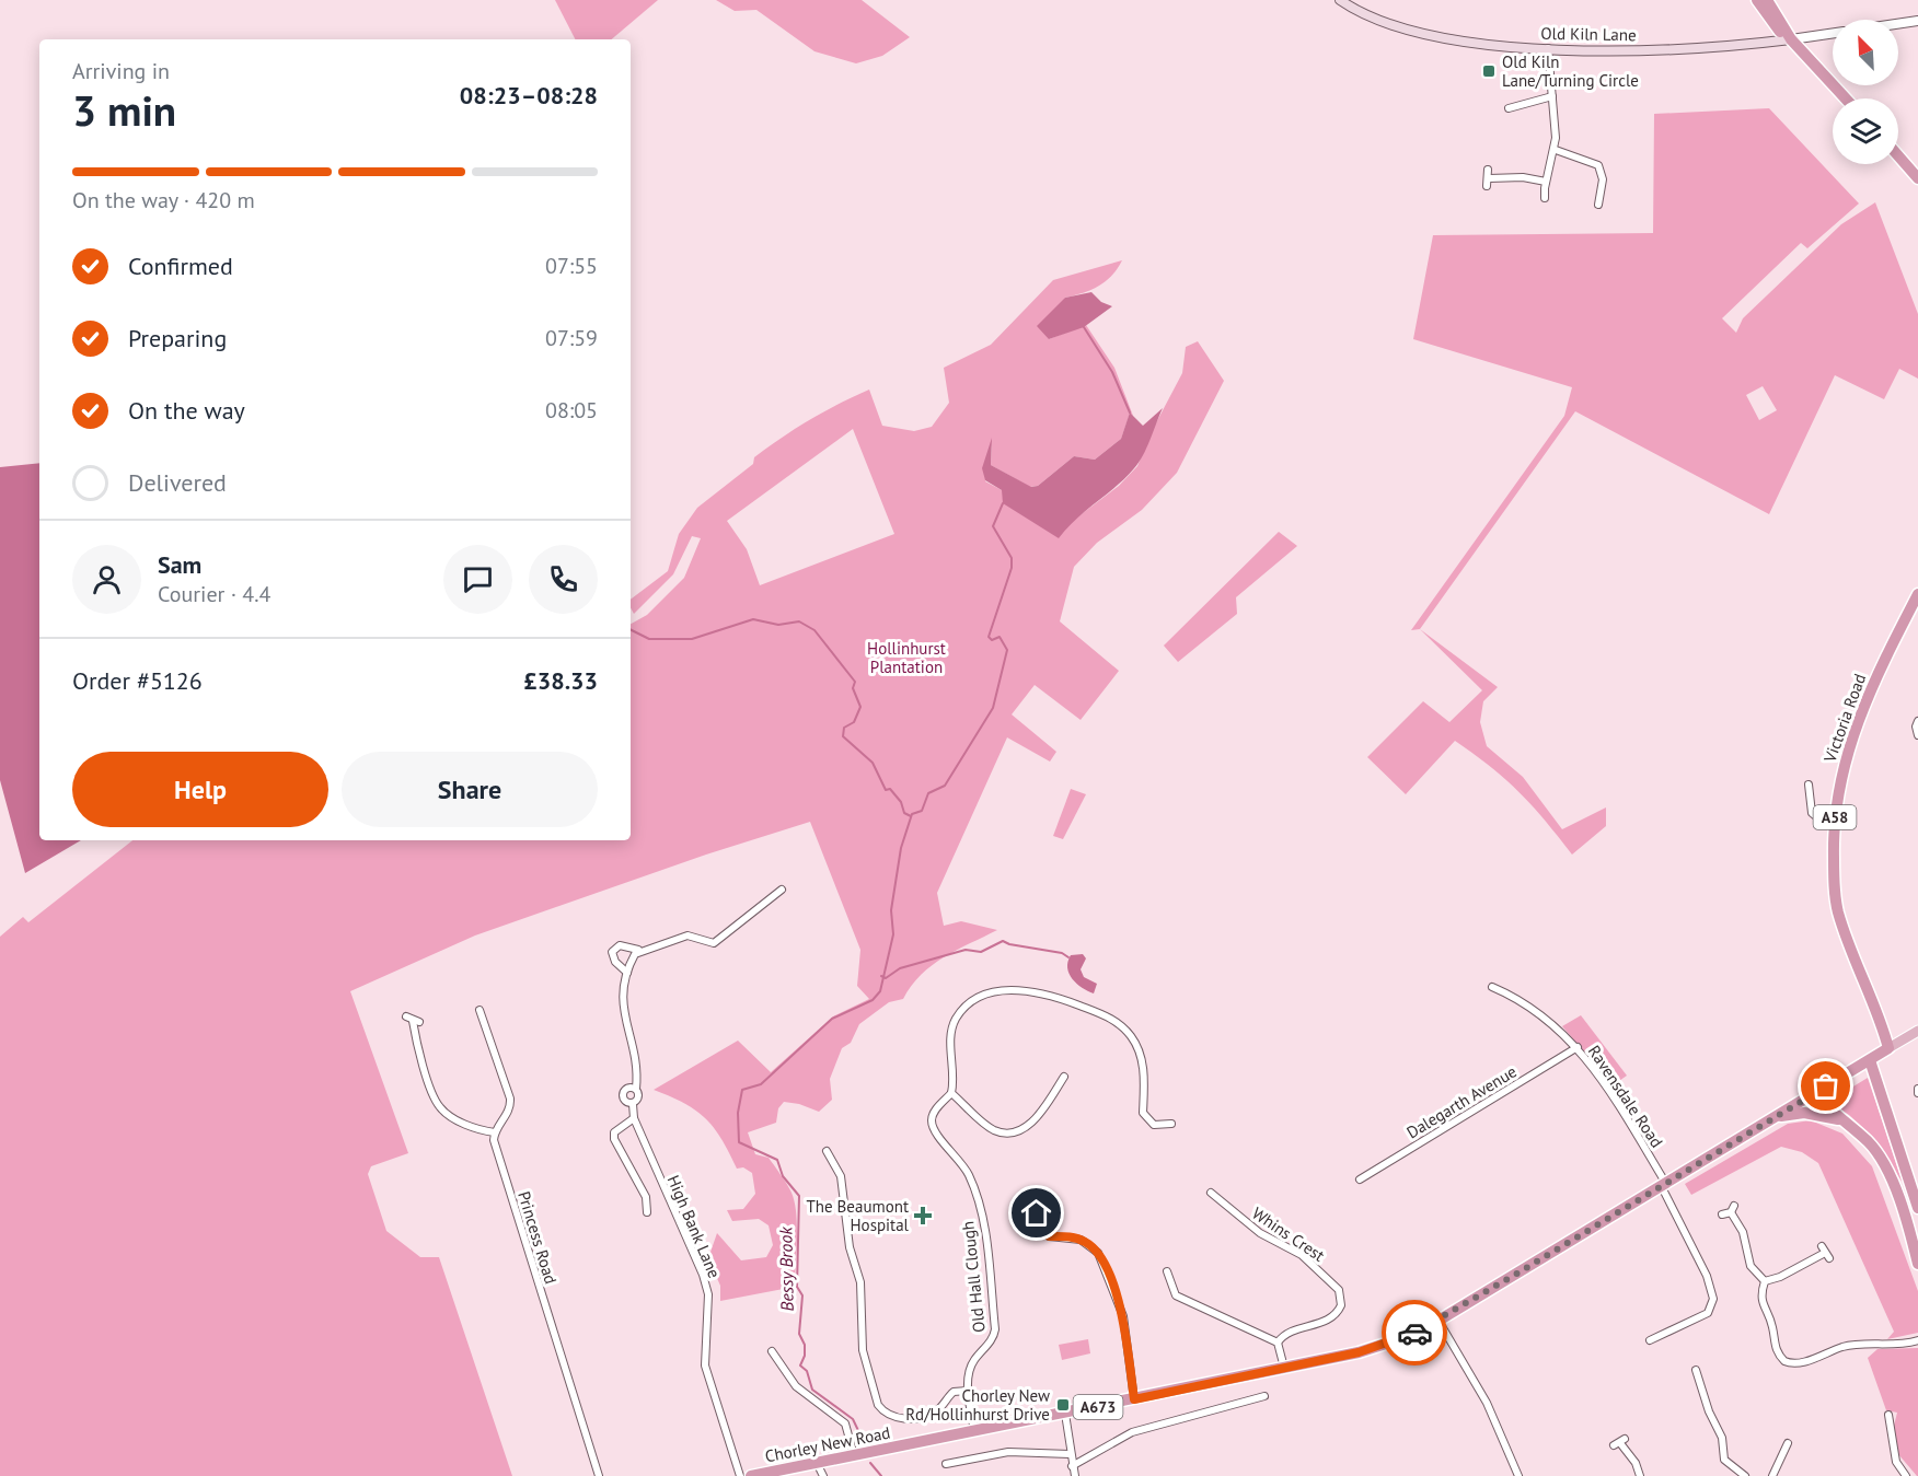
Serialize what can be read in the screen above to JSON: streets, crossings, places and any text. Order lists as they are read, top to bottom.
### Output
{
  "streets": {
    "highway": [
      "Victoria Road",
      "A58",
      "A673",
      "Chorley New Road"
    ],
    "main road": ["Old Kiln Lane"],
    "street": [
      "Ravensdale Road",
      "Dalegarth Avenue",
      "High Bank Lane",
      "Whins Crest",
      "Princess Road",
      "Old Hall Clough"
    ]
  },
  "crossings": [
    ["Victoria Road", "Chorley New Road"],
    ["Ravensdale Road", "Dalegarth Avenue"],
    ["Ravensdale Road", "Chorley New Road"],
    ["Old Hall Clough", "Chorley New Road"]
  ],
  "water": ["Bessy Brook"],
  "parks": ["Hollinhurst Plantation"],
  "places": {
    "transit": ["Old Kiln Lane/Turning Circle", "Chorley New Rd/Hollinhurst Drive"],
    "health": ["The Beaumont Hospital"]
  },
  "north": "top left",
  "page": {
    "heading": ["3 min", "Arriving in", "08:23–08:28"],
    "panel": [
      "Sam",
      "Courier · 4.4",
      "Order #5126",
      "£38.33"
    ],
    "bar": "On the way · 420 m",
    "list": [
      ["Confirmed", "07:55"],
      ["Preparing", "07:59"],
      ["On the way", "08:05"],
      "Delivered"
    ],
    "buttons": ["Help", "Share"]
  }
}
